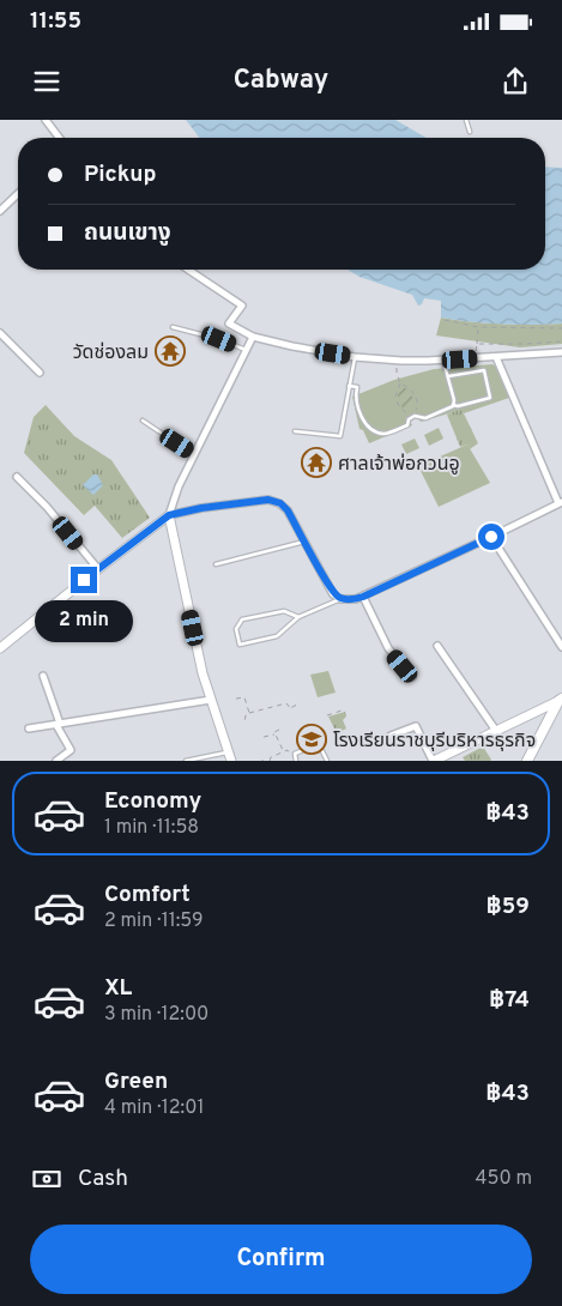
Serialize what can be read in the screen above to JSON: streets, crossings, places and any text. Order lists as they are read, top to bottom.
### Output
{
  "places": {
    "temple": ["วัดช่องลม", "ศาลเจ้าพ่อกวนอู"],
    "school or university": ["โรงเรียนราชบุรีบริหารธุรกิจ"]
  },
  "page": {
    "status": "11:55",
    "header": "Cabway",
    "banner": ["Pickup", "ถนนเขางู"],
    "bubble": "2 min",
    "list": [
      {
        "name": "Economy",
        "note": "1 min · 11:58",
        "value": "฿43"
      },
      {
        "name": "Comfort",
        "note": "2 min · 11:59",
        "value": "฿59"
      },
      {
        "name": "XL",
        "note": "3 min · 12:00",
        "value": "฿74"
      },
      {
        "name": "Green",
        "note": "4 min · 12:01",
        "value": "฿43"
      }
    ],
    "pay": ["Cash", "450 m"],
    "buttons": "Confirm"
  }
}
